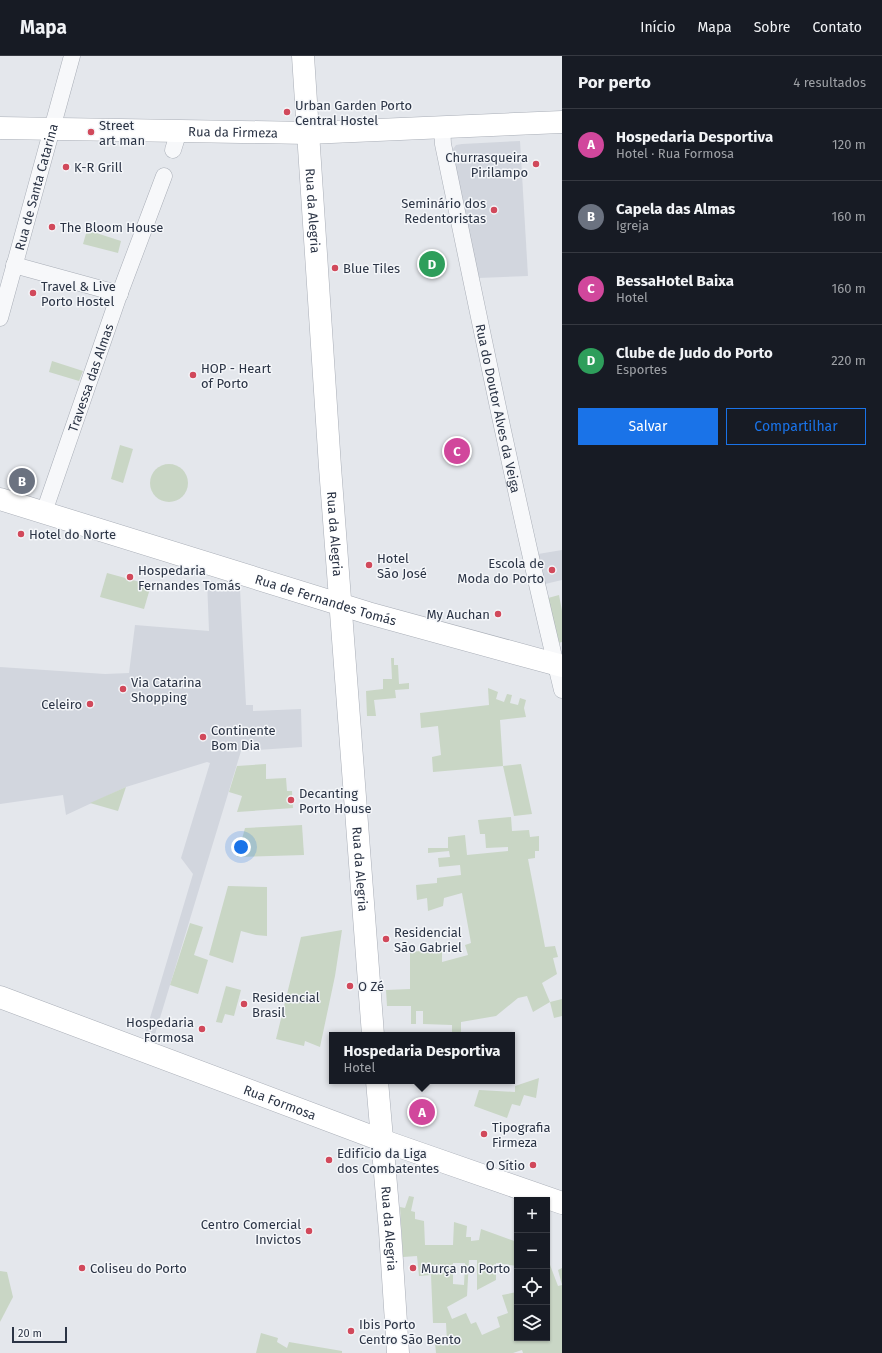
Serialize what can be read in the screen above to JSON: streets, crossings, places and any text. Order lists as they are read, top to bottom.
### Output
{
  "streets": {
    "street": [
      "Rua da Firmeza",
      "Rua de Santa Catarina",
      "Rua da Alegria",
      "Travessa das Almas",
      "Rua do Doutor Alves da Veiga",
      "Rua de Fernandes Tomás",
      "Rua Formosa"
    ]
  },
  "crossings": [
    ["Rua da Firmeza", "Rua de Santa Catarina"],
    ["Rua da Firmeza", "Rua da Alegria"],
    ["Rua da Firmeza", "Rua do Doutor Alves da Veiga"],
    ["Rua da Alegria", "Rua de Fernandes Tomás"],
    ["Rua da Alegria", "Rua Formosa"],
    ["Travessa das Almas", "Rua de Fernandes Tomás"],
    ["Rua do Doutor Alves da Veiga", "Rua de Fernandes Tomás"]
  ],
  "places": [
    "Urban Garden Porto Central Hostel",
    "Street art man",
    "Churrasqueira Pirilampo",
    "K-R Grill",
    "Seminário dos Redentoristas",
    "The Bloom House",
    "Blue Tiles",
    "Travel & Live Porto Hostel",
    "HOP - Heart of Porto",
    "Hotel do Norte",
    "Hotel São José",
    "Escola de Moda do Porto",
    "Hospedaria Fernandes Tomás",
    "My Auchan",
    "Via Catarina Shopping",
    "Celeiro",
    "Continente Bom Dia",
    "Decanting Porto House",
    "Residencial São Gabriel",
    "O Zé",
    "Residencial Brasil",
    "Hospedaria Formosa",
    "Tipografia Firmeza",
    "Edifício da Liga dos Combatentes",
    "O Sítio",
    "Centro Comercial Invictos",
    "Coliseu do Porto",
    "Murça no Porto",
    "Ibis Porto Centro São Bento"
  ],
  "scale_bar": "20 m",
  "page": {
    "header": "Mapa",
    "nav": [
      "Início",
      "Mapa",
      "Sobre",
      "Contato"
    ],
    "heading": ["Por perto", "4 resultados"],
    "list": [
      {
        "mark": "A",
        "name": "Hospedaria Desportiva",
        "note": "Hotel · Rua Formosa",
        "value": "120 m"
      },
      {
        "mark": "B",
        "name": "Capela das Almas",
        "note": "Igreja",
        "value": "160 m"
      },
      {
        "mark": "C",
        "name": "BessaHotel Baixa",
        "note": "Hotel",
        "value": "160 m"
      },
      {
        "mark": "D",
        "name": "Clube de Judo do Porto",
        "note": "Esportes",
        "value": "220 m"
      }
    ],
    "pins": [
      "D",
      "C",
      "B",
      "A"
    ],
    "buttons": ["Salvar", "Compartilhar"],
    "popup": ["Hospedaria Desportiva", "Hotel"],
    "map_buttons": ["+", "−"],
    "scale": "20 m"
  }
}
